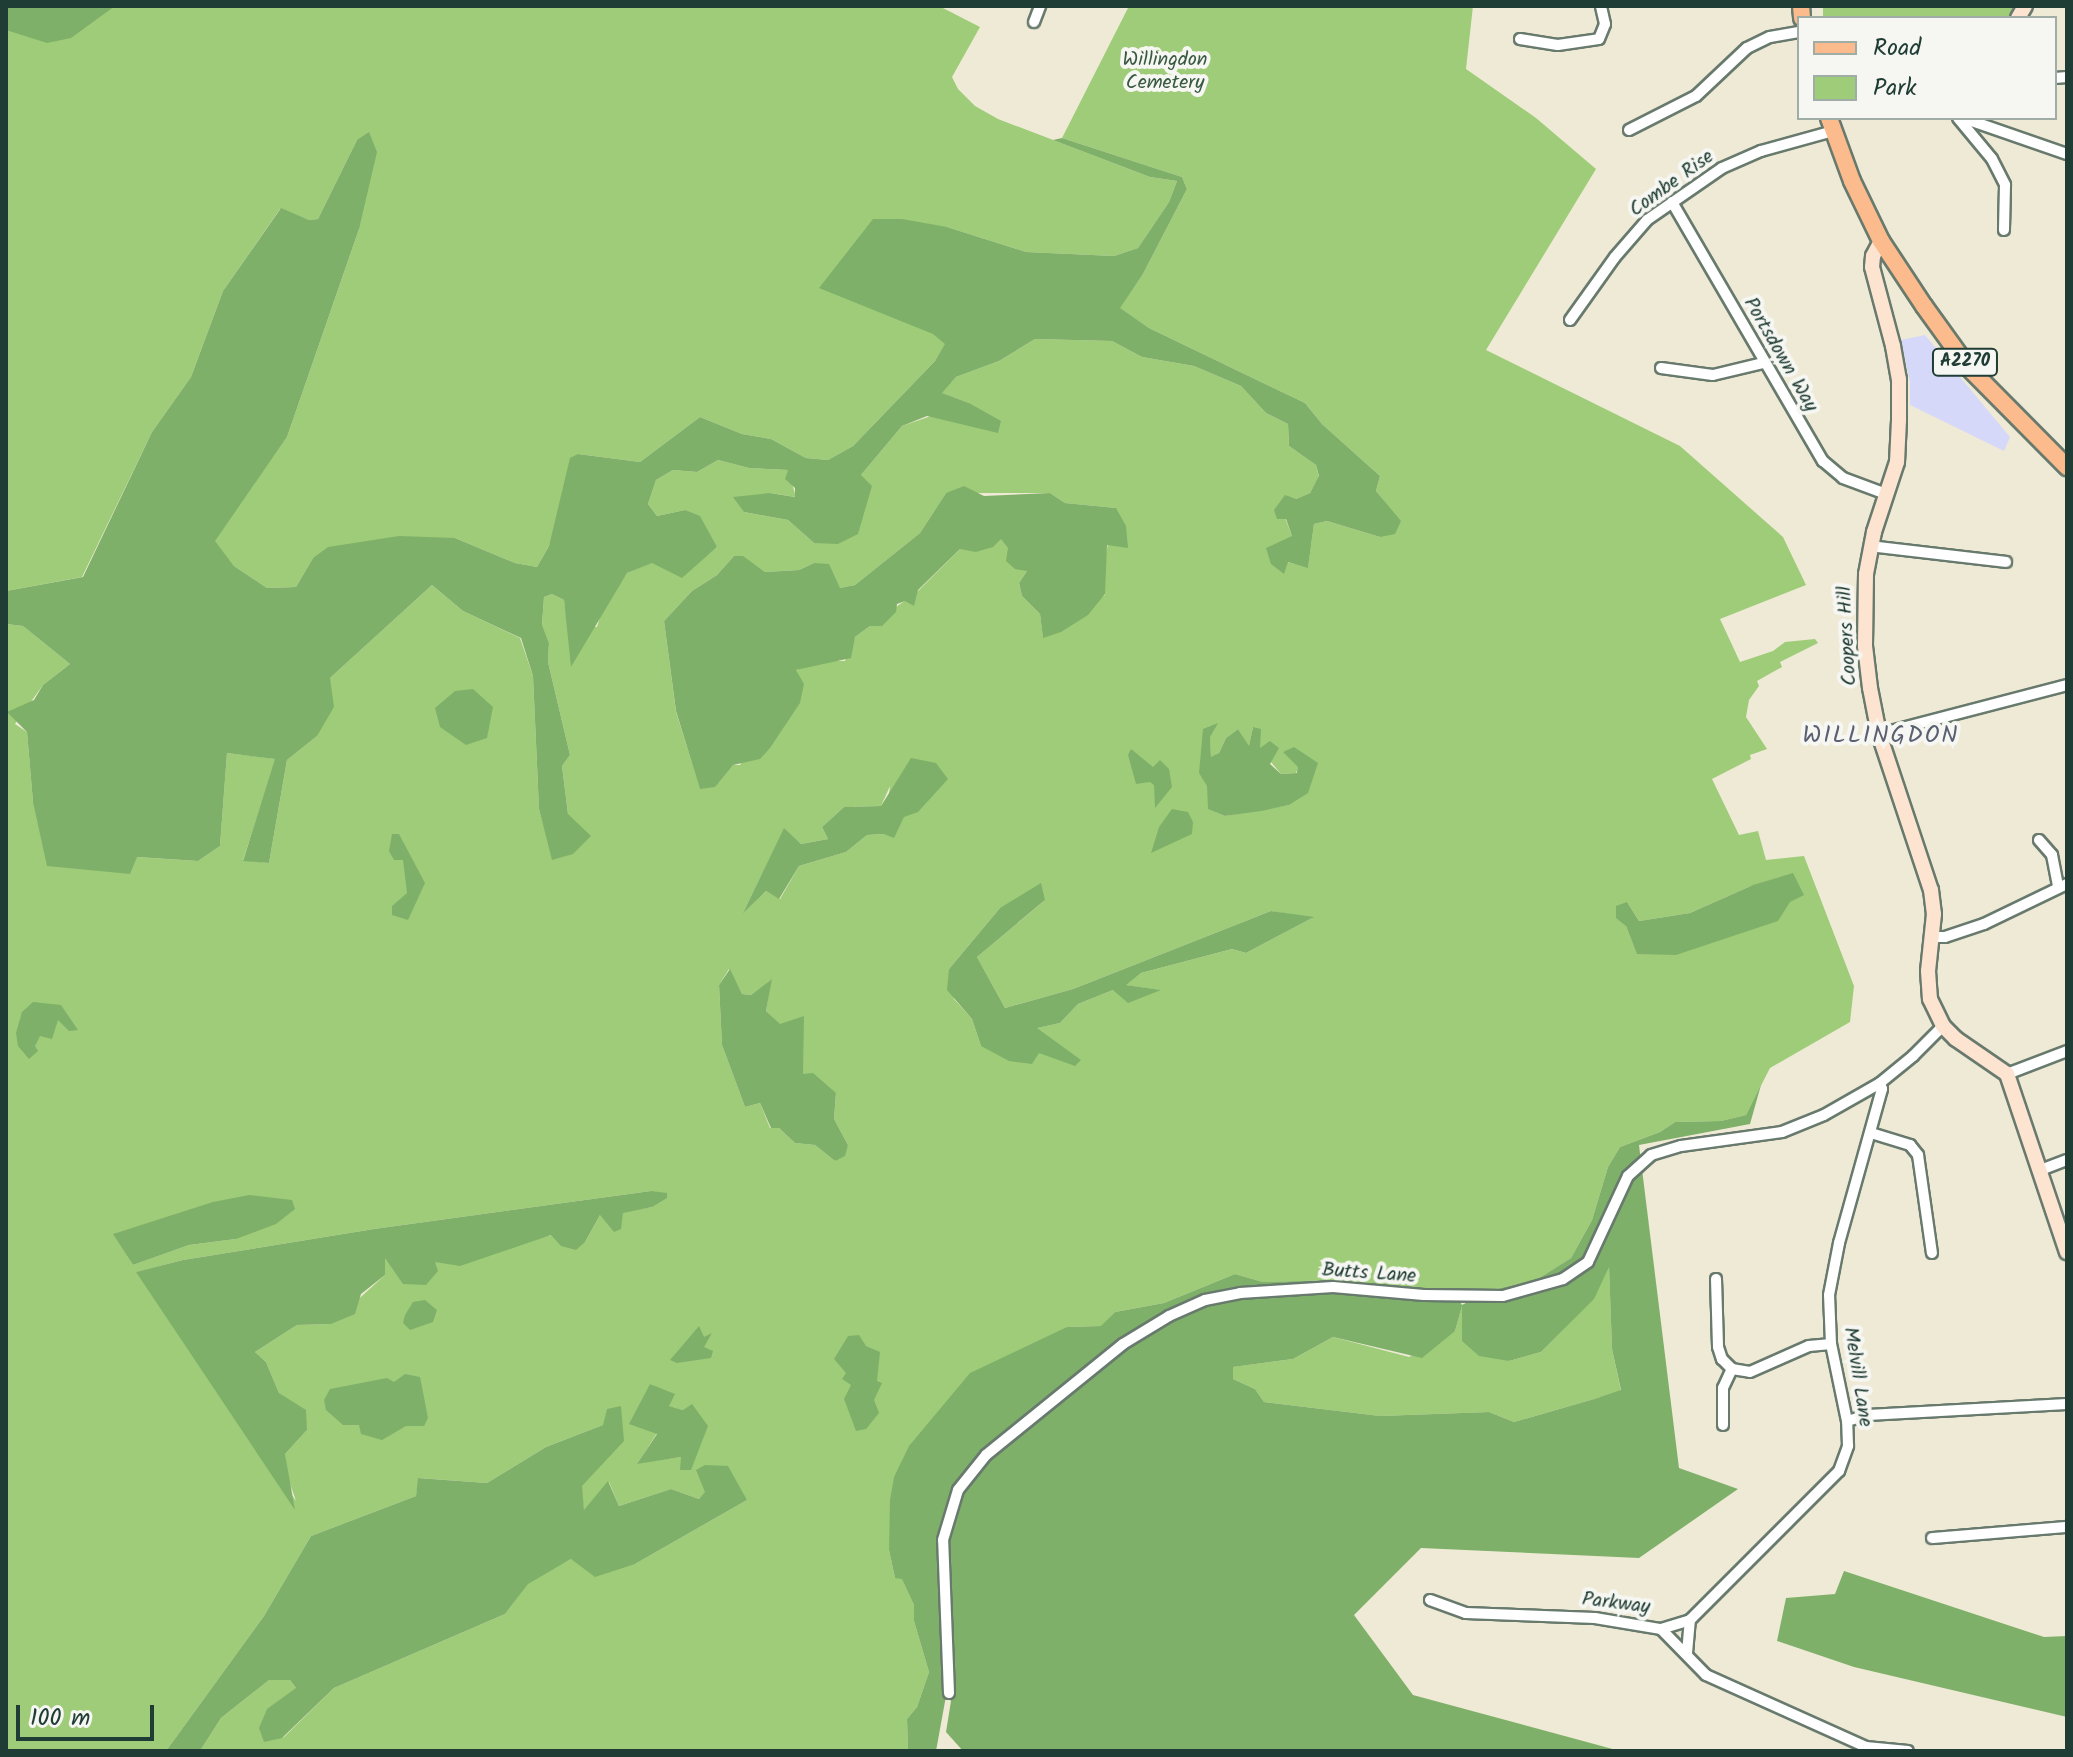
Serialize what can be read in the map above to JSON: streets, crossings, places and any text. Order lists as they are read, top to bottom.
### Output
{
  "streets": {
    "main road": ["A2270"],
    "street": [
      "Combe Rise",
      "Portsdown Way",
      "Coopers Hill",
      "Butts Lane",
      "Melvill Lane",
      "Parkway"
    ]
  },
  "crossings": [
    ["Combe Rise", "Portsdown Way"],
    ["Combe Rise", "A2270"],
    ["Portsdown Way", "Coopers Hill"],
    ["A2270", "Coopers Hill"],
    ["Coopers Hill", "Butts Lane"],
    ["Butts Lane", "Melvill Lane"]
  ],
  "districts": ["WILLINGDON"],
  "parks": ["Willingdon Cemetery"],
  "legend": ["Road", "Park"],
  "scale_bar": "100 m"
}
